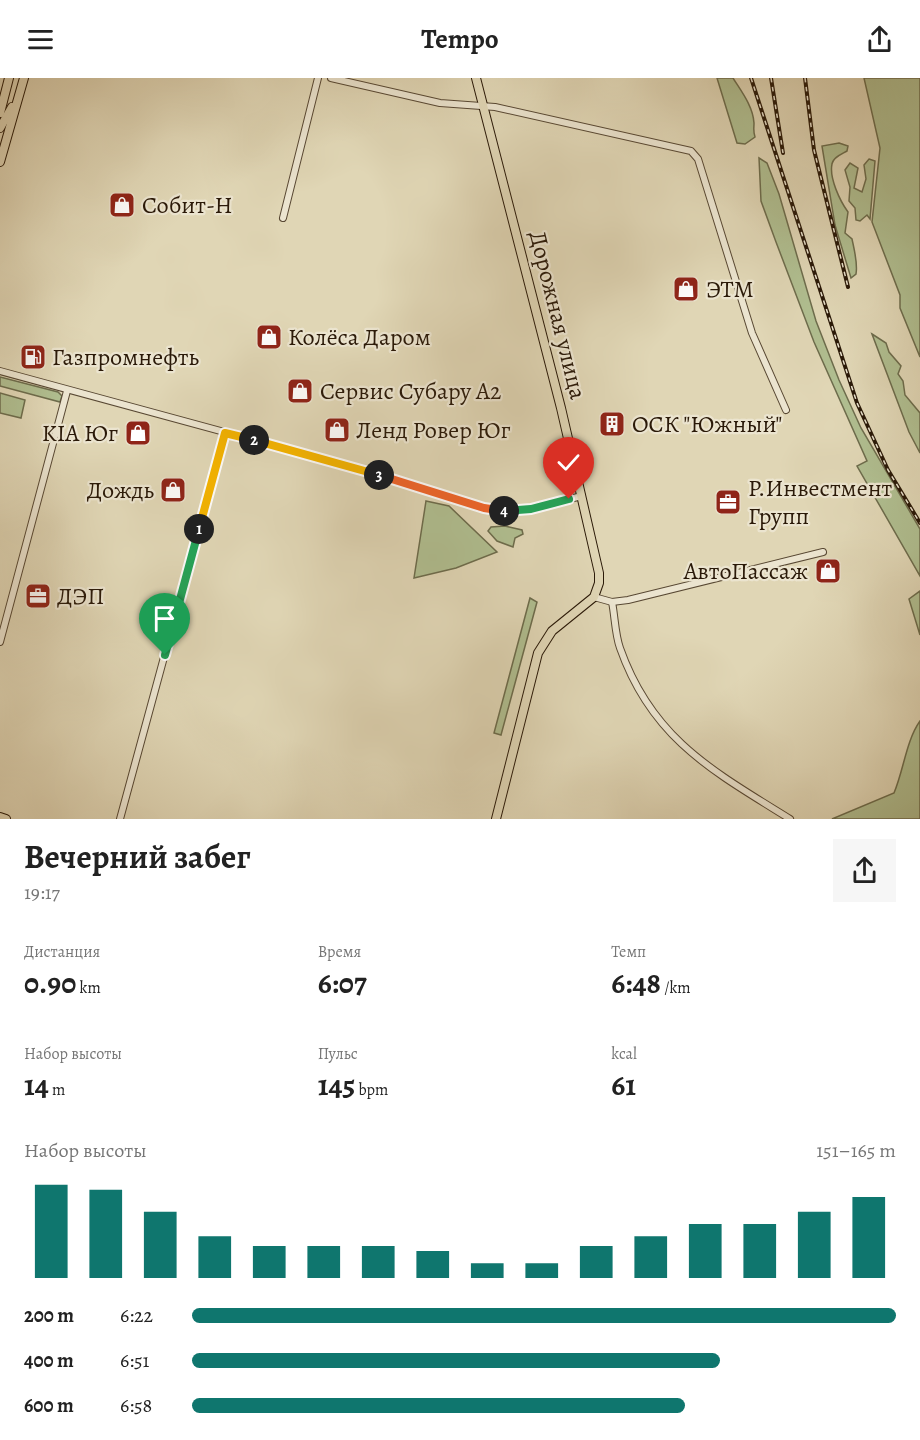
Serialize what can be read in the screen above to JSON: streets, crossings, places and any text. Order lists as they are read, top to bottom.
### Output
{
  "streets": {
    "main road": ["Дорожная улица"]
  },
  "places": {
    "shop": [
      "Собит-Н",
      "ЭТМ",
      "Колёса Даром",
      "Сервис Субару А2",
      "Ленд Ровер Юг",
      "KIA Юг",
      "Дождь",
      "АвтоПассаж"
    ],
    "fuel station": ["Газпромнефть"],
    "building": ["ОСК \"Южный\""],
    "office": ["Р.Инвестмент Групп", "ДЭП"]
  },
  "page": {
    "header": "Tempo",
    "pins": [
      "2",
      "3",
      "4",
      "1"
    ],
    "heading": ["Вечерний забег", "19:17"],
    "stats": [
      ["Дистанция", "0.90 km"],
      ["Время", "6:07"],
      ["Темп", "6:48 /km"],
      ["Набор высоты", "14 m"],
      ["Пульс", "145 bpm"],
      ["kcal", "61"]
    ],
    "chart": ["Набор высоты", "151–165 m"],
    "list": [
      {
        "name": "200 m",
        "note": "6:22"
      },
      {
        "name": "400 m",
        "note": "6:51"
      },
      {
        "name": "600 m",
        "note": "6:58"
      }
    ]
  }
}
